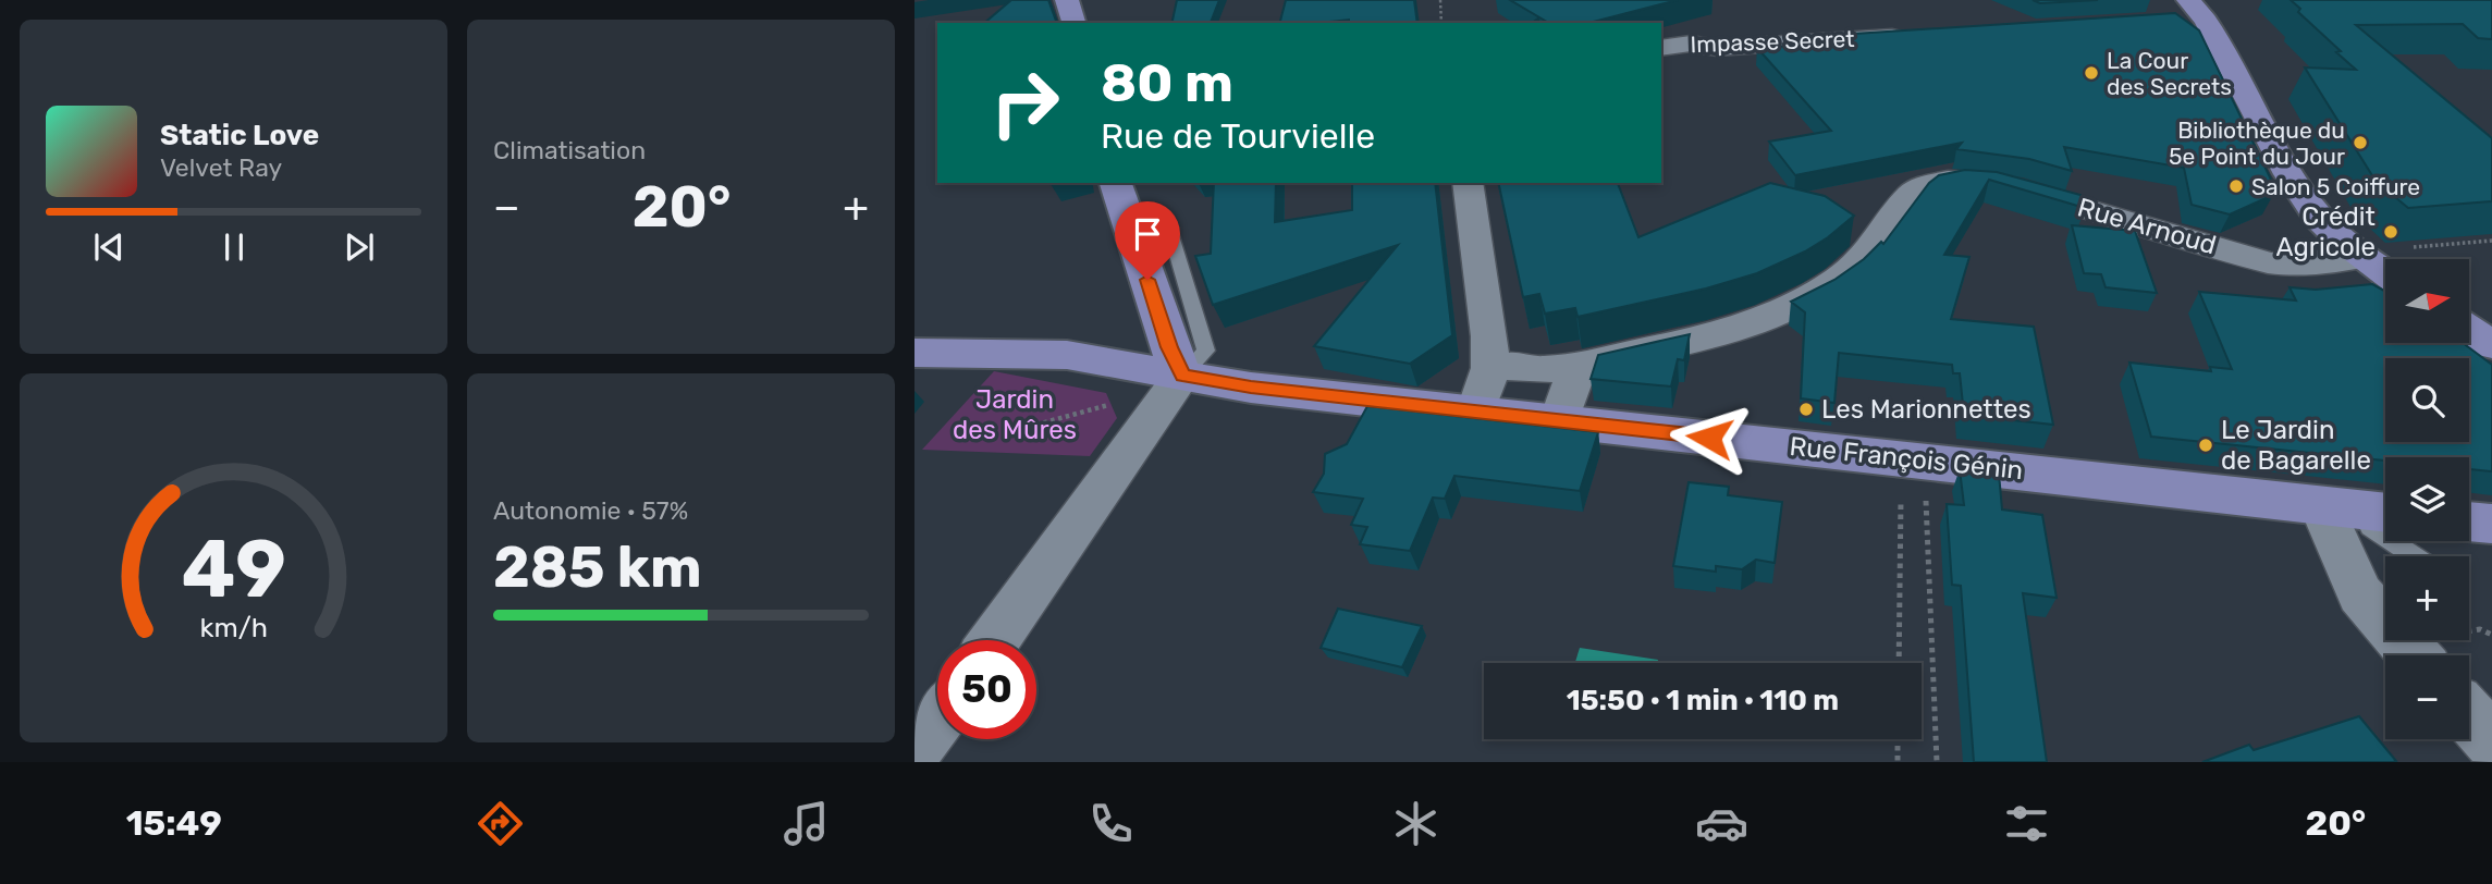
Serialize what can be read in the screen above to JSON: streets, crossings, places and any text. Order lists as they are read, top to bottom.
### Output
{
  "streets": {
    "main road": ["Rue François Génin"],
    "street": ["Impasse Secret", "Rue Arnoud"]
  },
  "parks": ["Jardin des Mûres"],
  "places": [
    "La Cour des Secrets",
    "Bibliothèque du 5e Point du Jour",
    "Salon 5 Coiffure",
    "Crédit Agricole",
    "Les Marionnettes",
    "Le Jardin de Bagarelle"
  ],
  "north": "right",
  "page": {
    "tile": [
      "Climatisation",
      ["Autonomie · 57%", "285 km"]
    ],
    "turn": ["80 m", "Rue de Tourvielle"],
    "song": ["Static Love", "Velvet Ray"],
    "heat": ["−", "20°", "+"],
    "map_buttons": ["+", "−"],
    "limit": "50",
    "trip": "15:50 · 1 min · 110 m",
    "tabs": ["15:49", "20°"],
    "gauge": ["49", "km/h"]
  }
}
